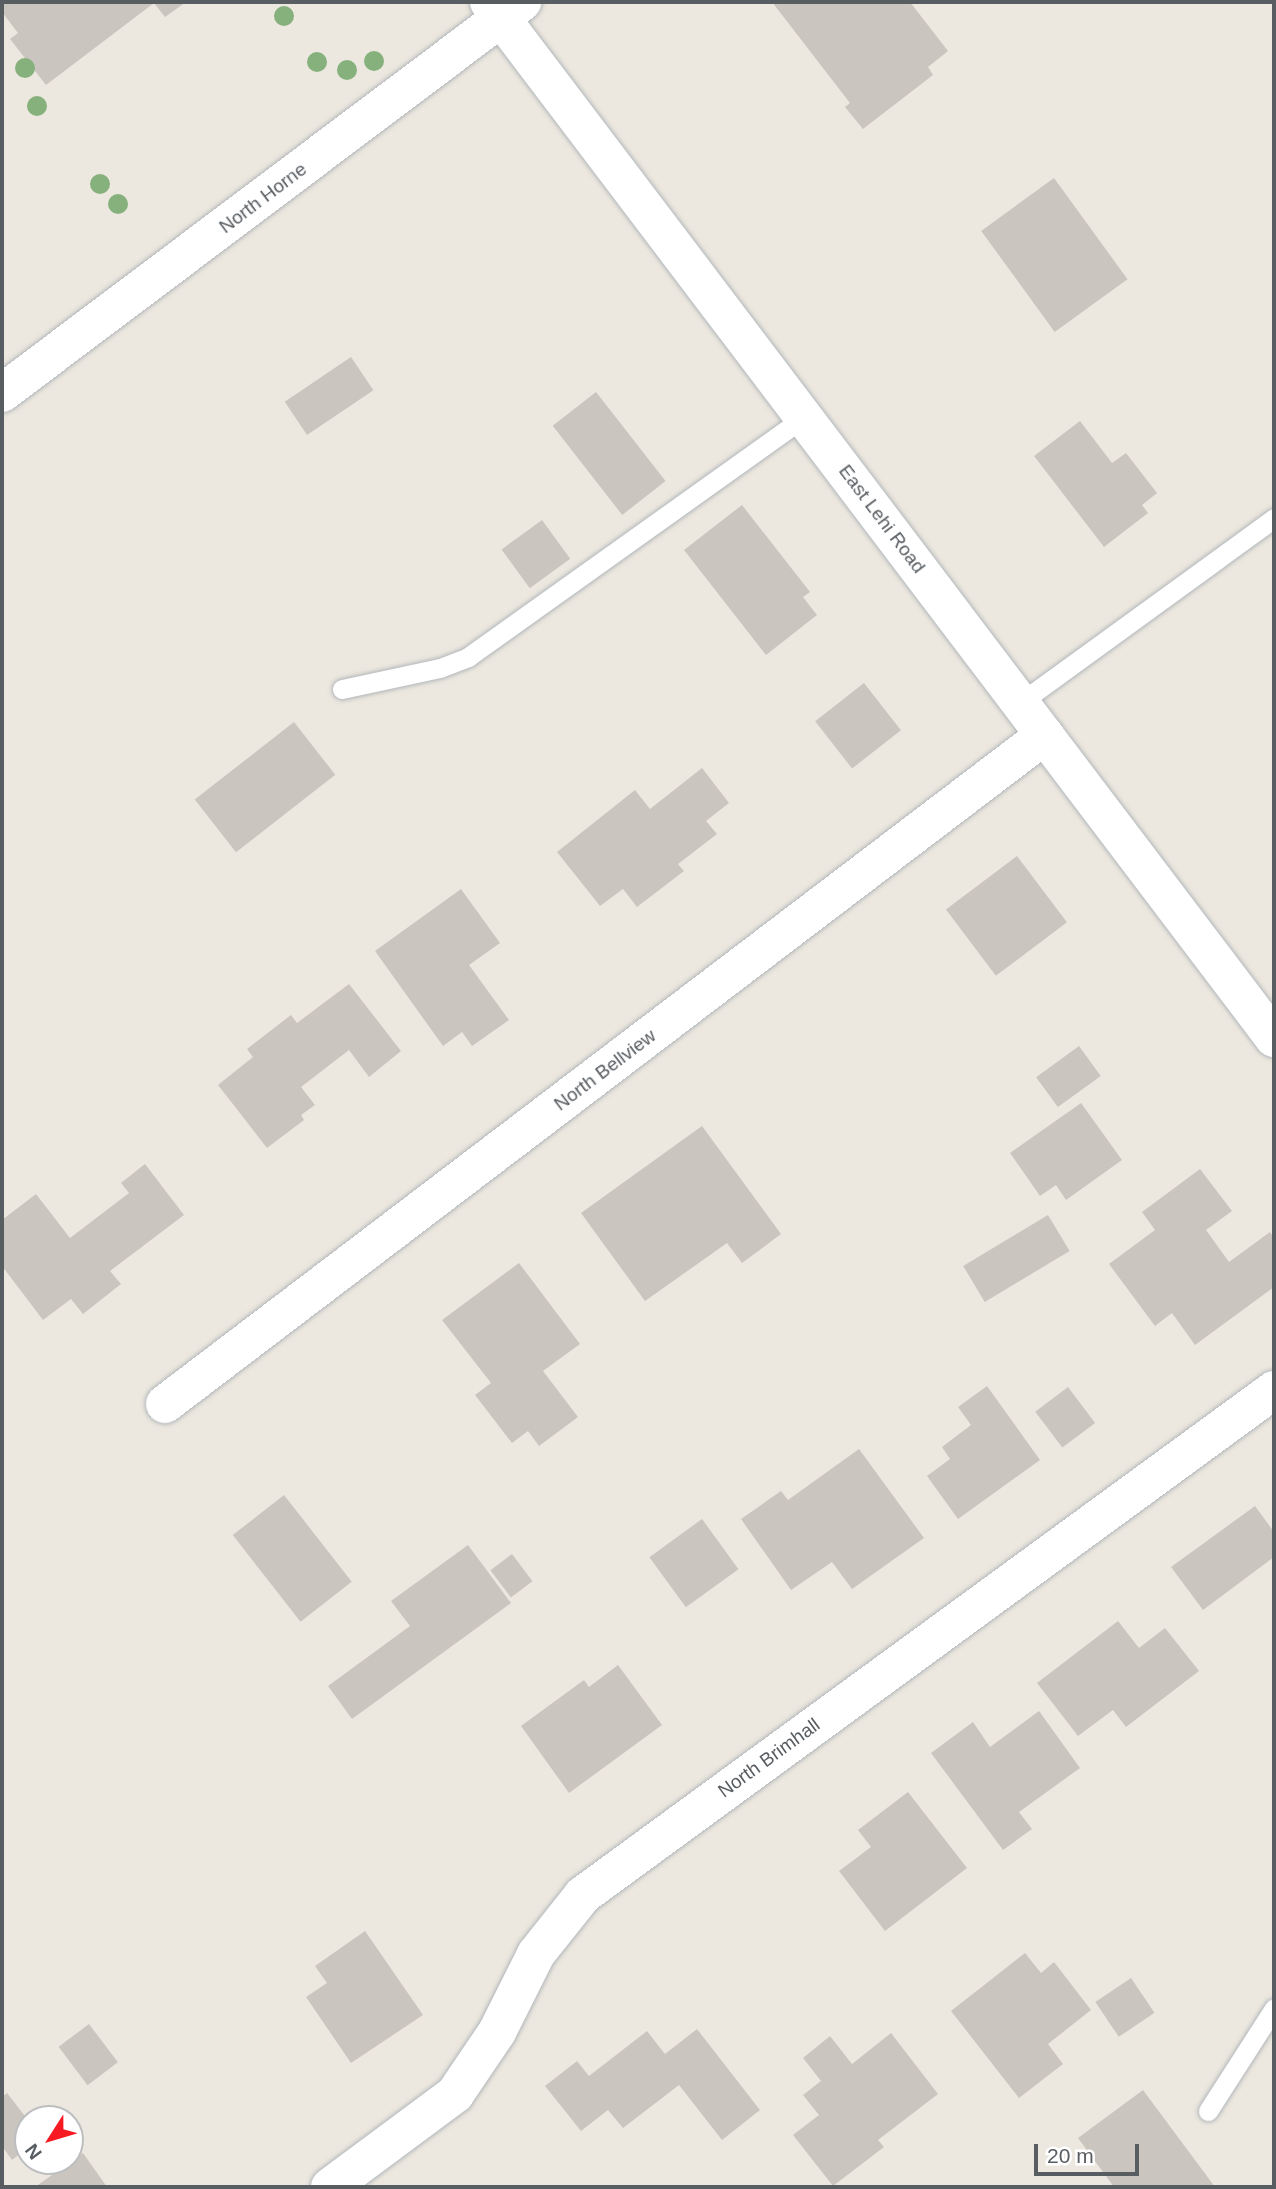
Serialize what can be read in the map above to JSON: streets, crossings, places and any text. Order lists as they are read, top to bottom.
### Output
{
  "streets": {
    "street": [
      "North Horne",
      "East Lehi Road",
      "North Bellview",
      "North Brimhall"
    ]
  },
  "crossings": [
    ["North Horne", "East Lehi Road"],
    ["East Lehi Road", "North Bellview"]
  ],
  "scale_bar": "20 m",
  "north": "bottom left"
}
